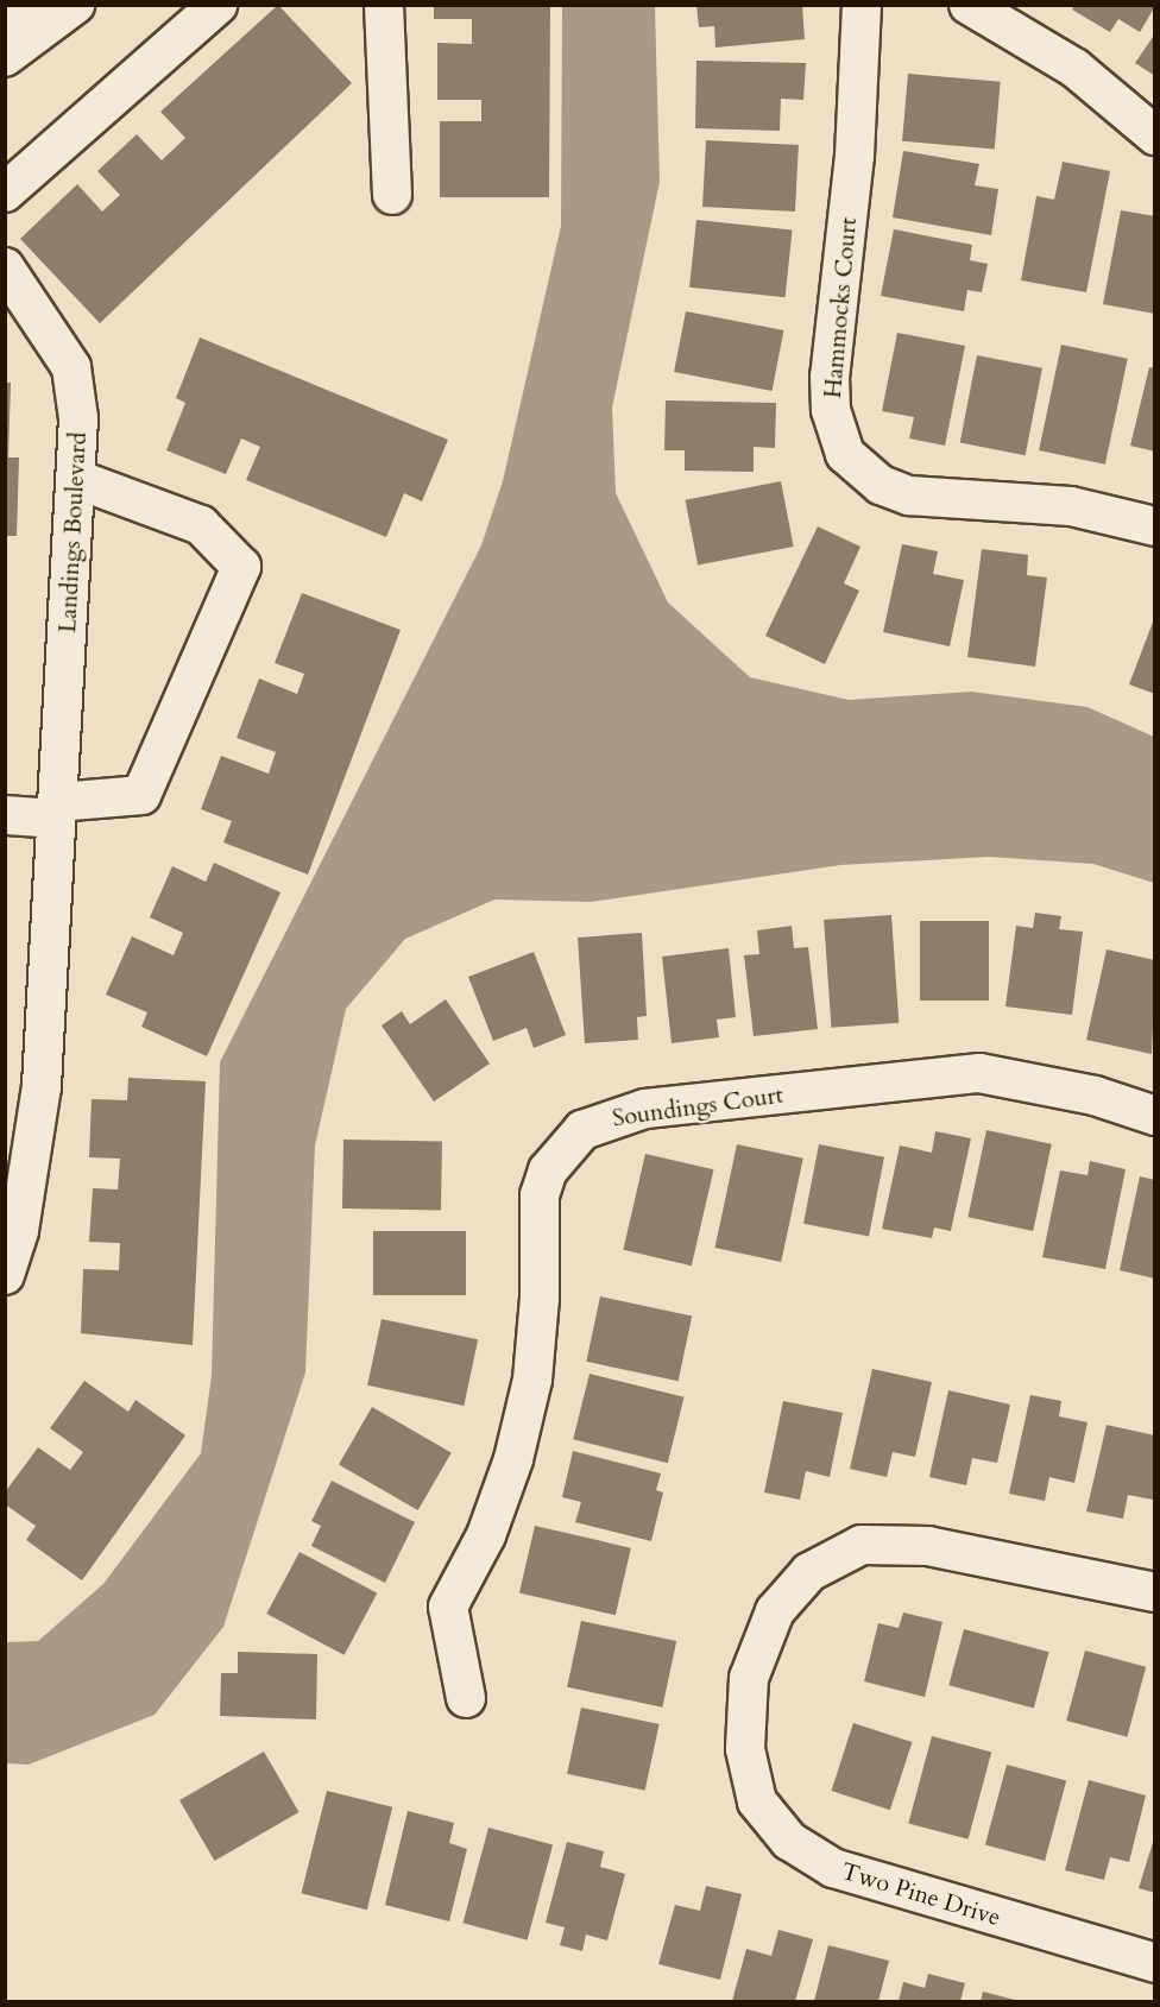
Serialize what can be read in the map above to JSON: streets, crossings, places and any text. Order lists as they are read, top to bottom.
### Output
{
  "streets": {
    "street": [
      "Hammocks Court",
      "Landings Boulevard",
      "Soundings Court",
      "Two Pine Drive"
    ]
  }
}
